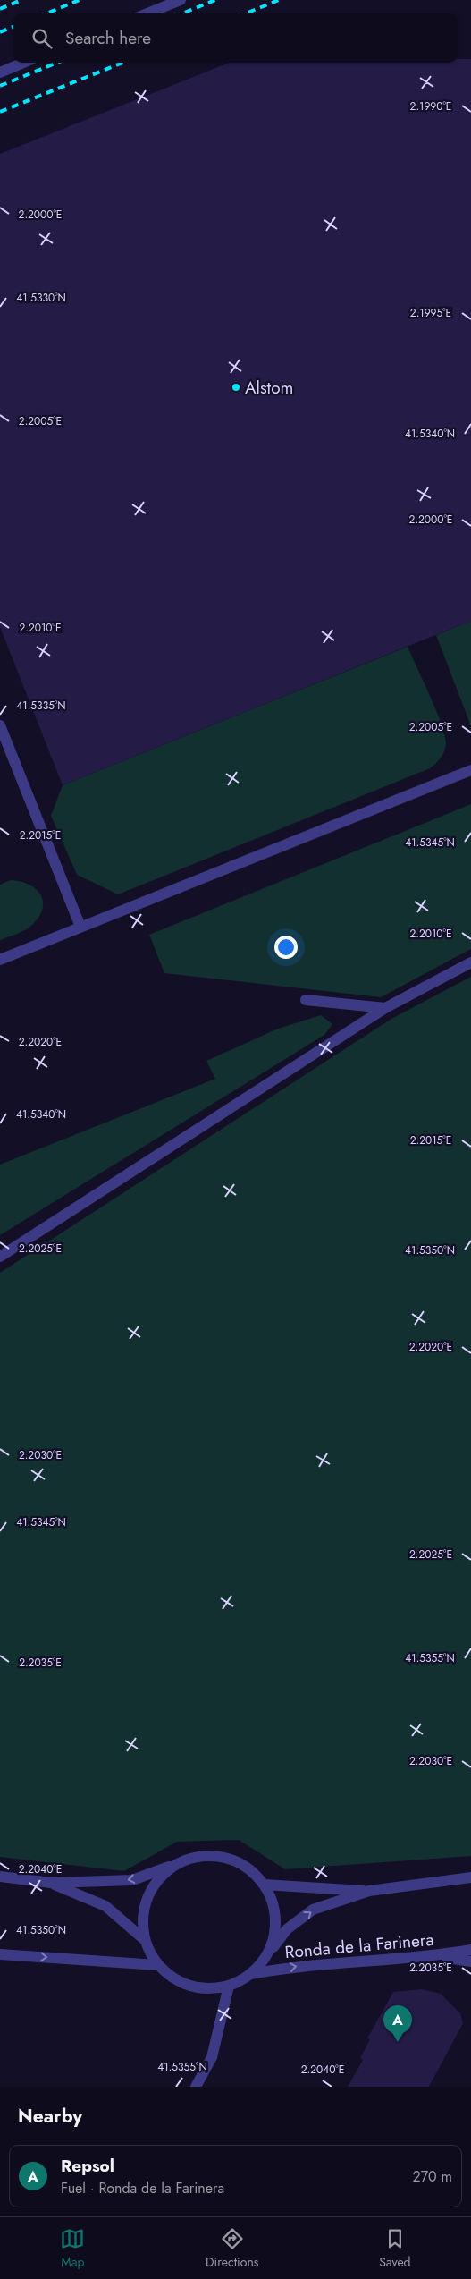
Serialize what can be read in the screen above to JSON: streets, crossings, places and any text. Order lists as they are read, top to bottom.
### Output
{
  "streets": {
    "street": ["Ronda de la Farinera"]
  },
  "places": ["Alstom"],
  "page": {
    "search": "Search here",
    "pins": "A",
    "heading": "Nearby",
    "list": [
      {
        "mark": "A",
        "name": "Repsol",
        "note": "Fuel · Ronda de la Farinera",
        "value": "270 m"
      }
    ],
    "nav": ["Map", "Directions", "Saved"]
  },
  "coordinates": [
    "2.1990°E",
    "2.2000°E",
    "41.5330°N",
    "2.1995°E",
    "2.2005°E",
    "41.5340°N",
    "2.2010°E",
    "41.5335°N",
    "2.2015°E",
    "41.5345°N",
    "2.2020°E",
    "2.2025°E",
    "41.5350°N",
    "2.2030°E",
    "41.5355°N",
    "2.2035°E",
    "2.2040°E"
  ]
}
